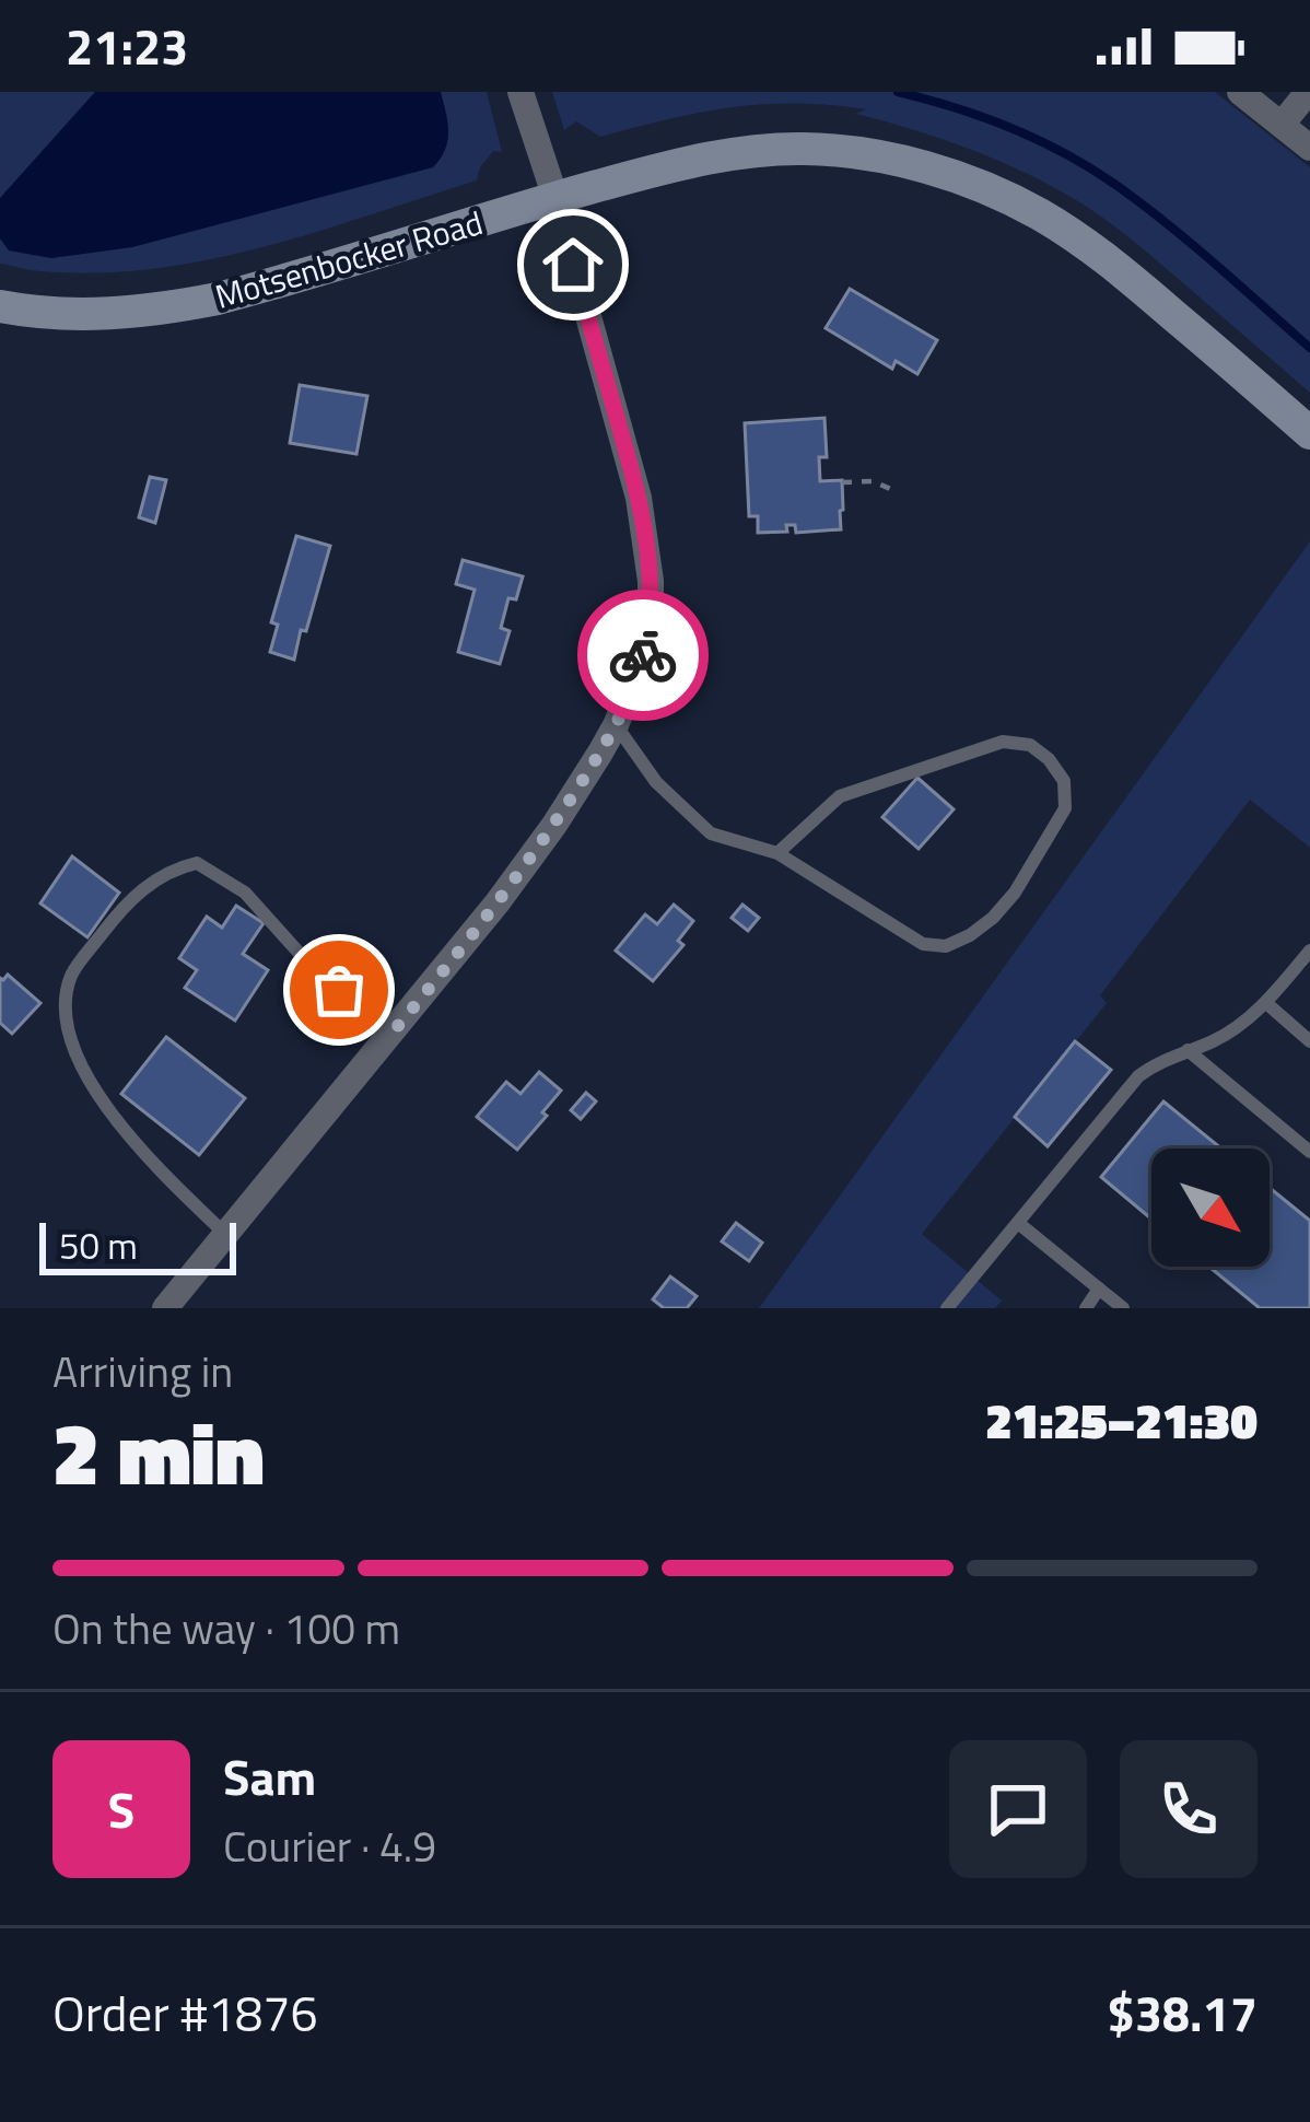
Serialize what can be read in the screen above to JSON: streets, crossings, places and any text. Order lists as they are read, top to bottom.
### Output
{
  "streets": {
    "main road": ["Motsenbocker Road"]
  },
  "scale_bar": "50 m",
  "north": "bottom right",
  "page": {
    "status": "21:23",
    "scale": "50 m",
    "heading": ["2 min", "Arriving in", "21:25–21:30"],
    "panel": [
      "Sam",
      "Courier · 4.9",
      "Order #1876",
      "$38.17"
    ],
    "bar": "On the way · 100 m",
    "round": "S"
  }
}
